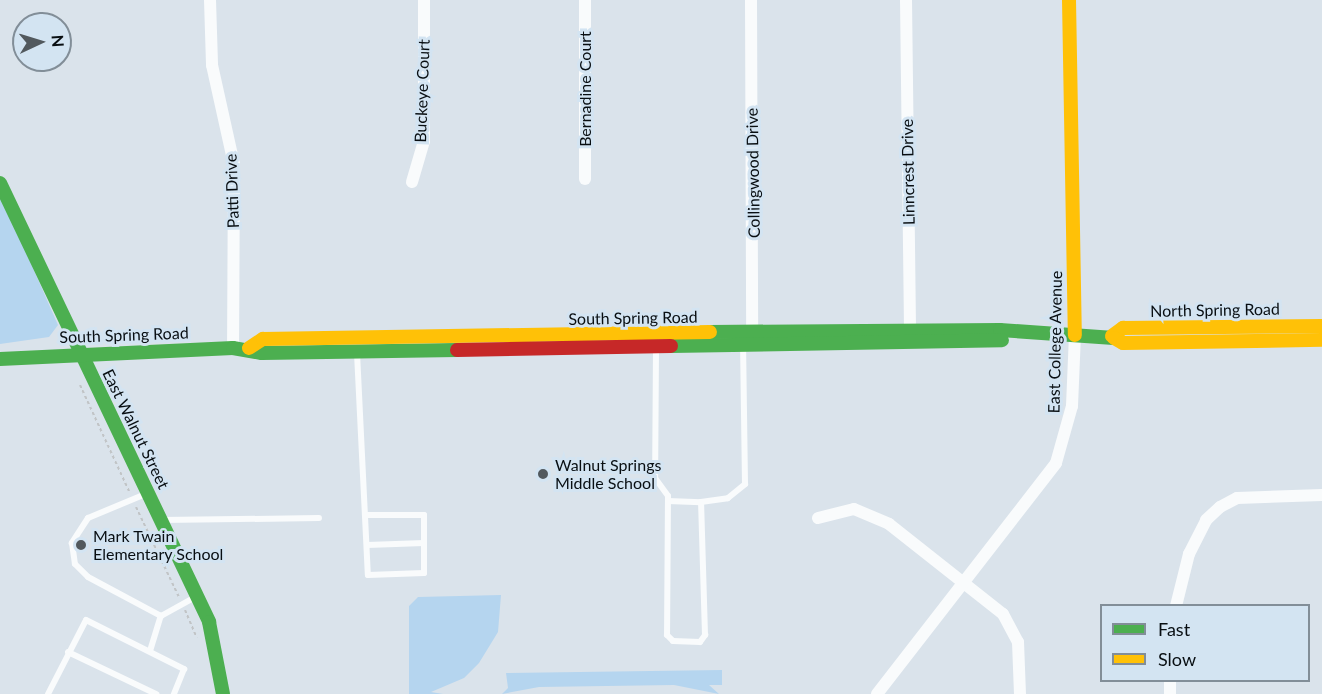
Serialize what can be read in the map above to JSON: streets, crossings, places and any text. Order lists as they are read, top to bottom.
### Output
{
  "streets": {
    "main road": [
      "North Spring Road",
      "South Spring Road",
      "East College Avenue",
      "East Walnut Street"
    ],
    "street": [
      "Bernadine Court",
      "Buckeye Court",
      "Linncrest Drive",
      "Collingwood Drive",
      "Patti Drive"
    ]
  },
  "crossings": [
    ["Linncrest Drive", "South Spring Road"],
    ["Collingwood Drive", "South Spring Road"],
    ["Patti Drive", "South Spring Road"],
    ["North Spring Road", "South Spring Road"],
    ["North Spring Road", "East College Avenue"],
    ["South Spring Road", "East College Avenue"],
    ["South Spring Road", "East Walnut Street"]
  ],
  "places": ["Walnut Springs Middle School", "Mark Twain Elementary School"],
  "legend": ["Fast", "Slow"],
  "north": "right"
}
